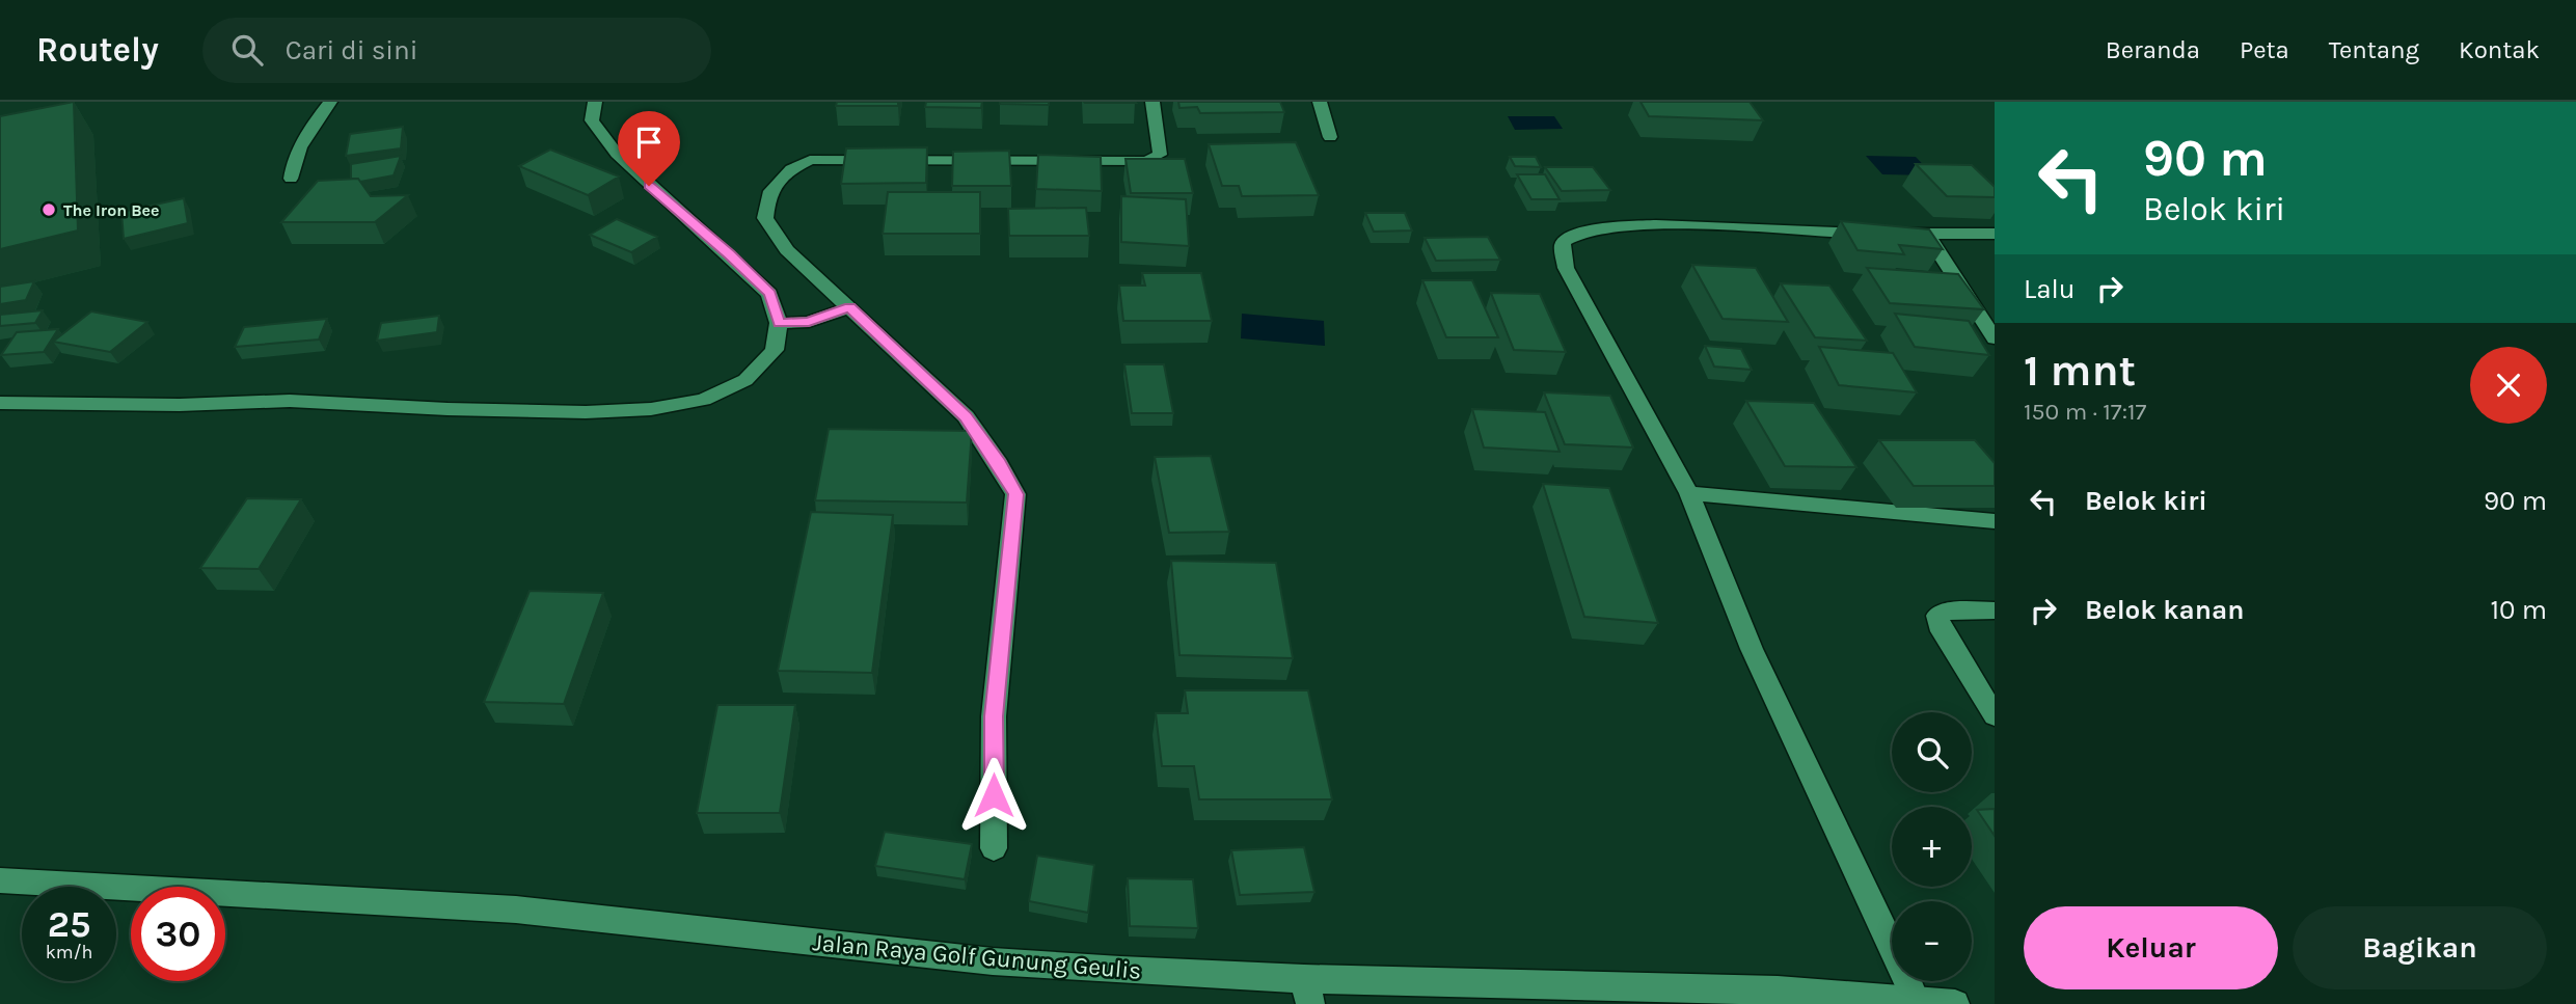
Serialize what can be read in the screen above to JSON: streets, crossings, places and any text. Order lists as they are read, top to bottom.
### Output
{
  "streets": {
    "street": ["Jalan Raya Golf Gunung Geulis"]
  },
  "places": ["The Iron Bee"],
  "page": {
    "header": "Routely",
    "search": "Cari di sini",
    "nav": [
      "Beranda",
      "Peta",
      "Tentang",
      "Kontak"
    ],
    "turn": ["90 m", "Belok kiri"],
    "then": "Lalu",
    "heading": ["1 mnt", "150 m · 17:17"],
    "list": [
      {
        "name": "Belok kiri",
        "value": "90 m"
      },
      {
        "name": "Belok kanan",
        "value": "10 m"
      }
    ],
    "map_buttons": ["+", "−"],
    "speed": "25 km/h",
    "limit": "30",
    "buttons": ["Keluar", "Bagikan"]
  }
}
